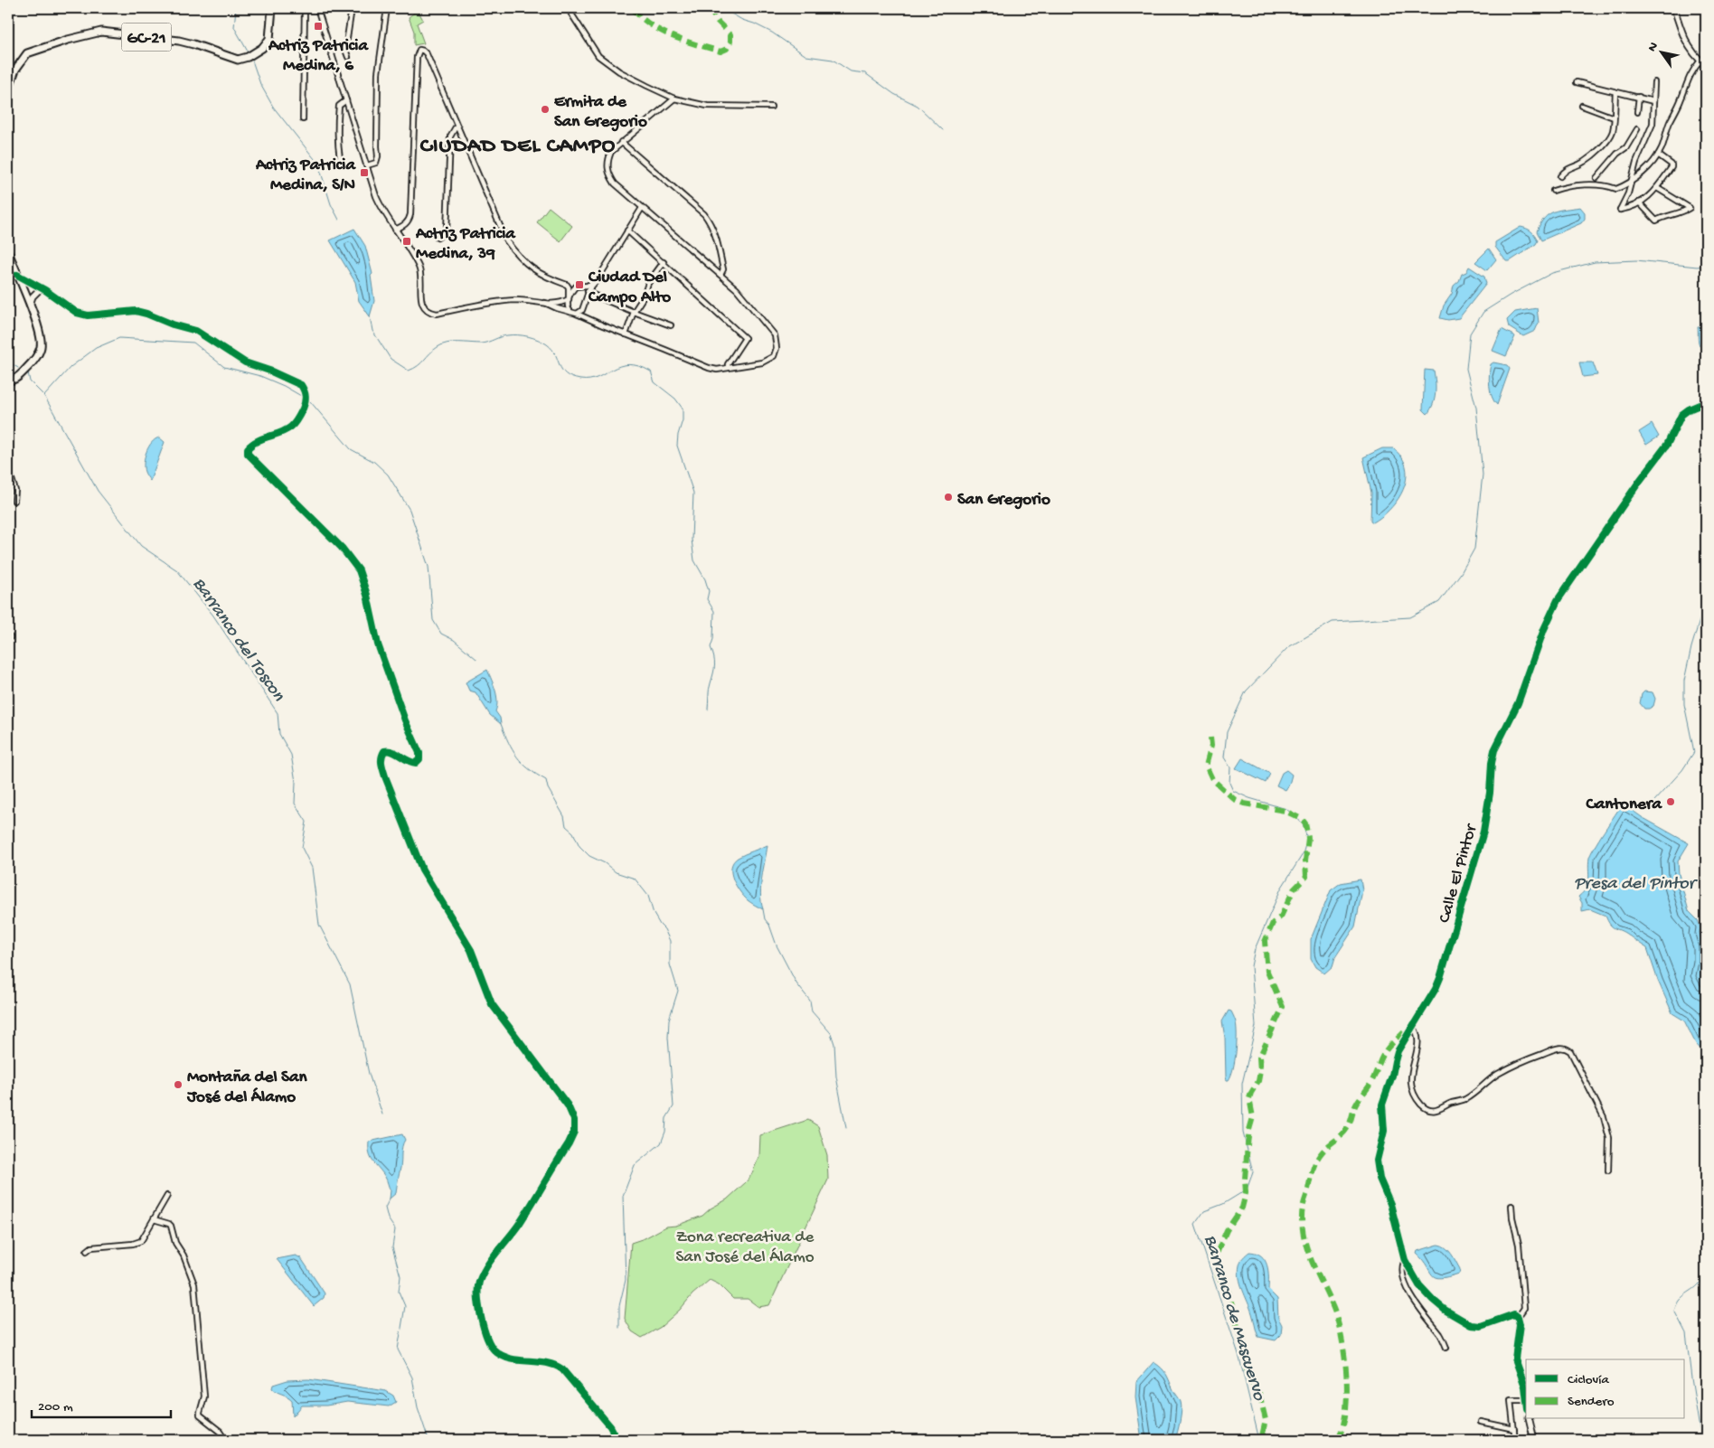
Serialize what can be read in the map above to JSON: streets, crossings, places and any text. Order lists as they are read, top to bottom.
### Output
{
  "streets": {
    "main road": ["GC-21"],
    "street": ["Calle El Pintor"]
  },
  "districts": ["CIUDAD DEL CAMPO"],
  "water": ["Barranco del Toscon", "Presa del Pintor", "Barranco de Mascuervo"],
  "parks": ["Zona recreativa de San José del Álamo"],
  "places": {
    "transit": [
      "Actriz Patricia Medina, 6",
      "Actriz Patricia Medina, S/N",
      "Actriz Patricia Medina, 39",
      "Ciudad Del Campo Alto"
    ],
    "other": [
      "Ermita de San Gregorio",
      "San Gregorio",
      "Cantonera",
      "Montaña del San José del Álamo"
    ]
  },
  "legend": ["Ciclovía", "Sendero"],
  "scale_bar": "200 m",
  "north": "top left"
}
